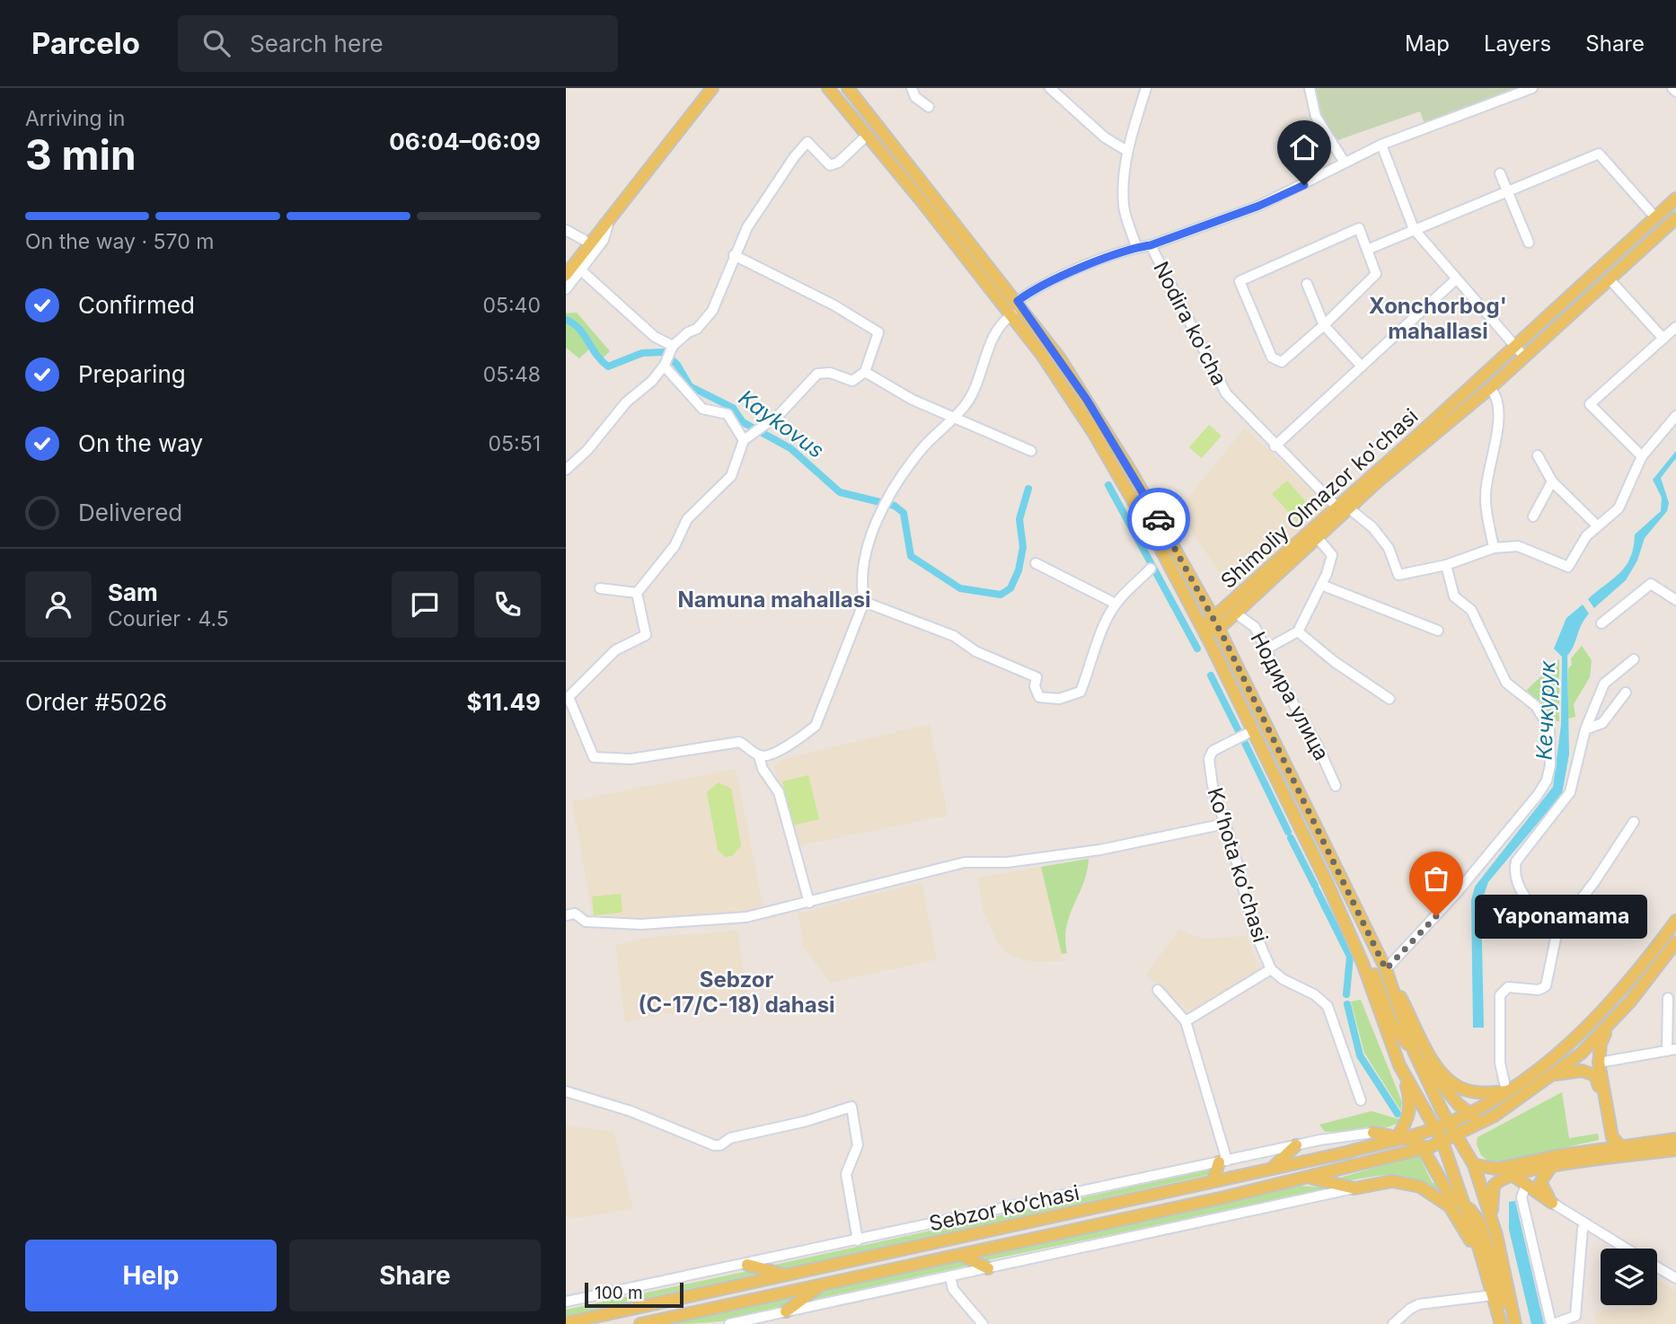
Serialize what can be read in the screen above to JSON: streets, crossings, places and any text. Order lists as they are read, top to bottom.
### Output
{
  "streets": {
    "main road": ["Shimoliy Olmazor ko'chasi", "Sebzor ko‘chasi"],
    "street": ["Nodira ko'cha", "Нодира улица", "Koʻhota koʻchasi"]
  },
  "crossings": [
    ["Nodira ko'cha", "Shimoliy Olmazor ko'chasi"],
    ["Shimoliy Olmazor ko'chasi", "Нодира улица"]
  ],
  "districts": ["Xonchorbog' mahallasi", "Namuna mahallasi", "Sebzor (C-17/C-18) dahasi"],
  "water": ["Kaykovus", "Кечкурук"],
  "places": ["Yaponamama"],
  "scale_bar": "100 m",
  "page": {
    "header": "Parcelo",
    "search": "Search here",
    "nav": ["Map", "Layers", "Share"],
    "heading": ["3 min", "Arriving in", "06:04–06:09"],
    "panel": [
      "Sam",
      "Courier · 4.5",
      "Order #5026",
      "$11.49"
    ],
    "bar": "On the way · 570 m",
    "list": [
      ["Confirmed", "05:40"],
      ["Preparing", "05:48"],
      ["On the way", "05:51"],
      "Delivered"
    ],
    "bubble": "Yaponamama",
    "buttons": ["Help", "Share"],
    "scale": "100 m"
  }
}
